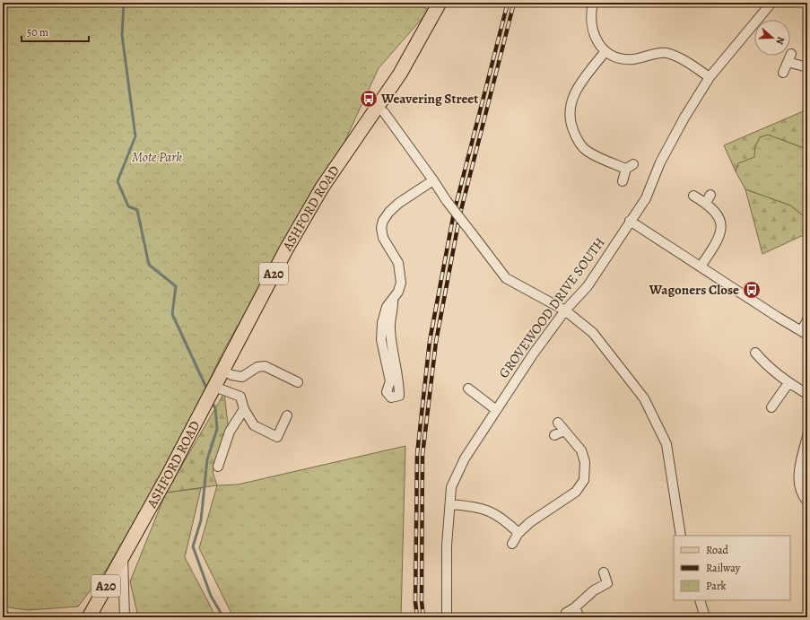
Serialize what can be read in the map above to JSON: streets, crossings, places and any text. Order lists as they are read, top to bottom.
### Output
{
  "streets": {
    "main road": ["ASHFORD ROAD", "A20"],
    "street": ["GROVEWOOD DRIVE SOUTH"]
  },
  "crossings": [
    ["ASHFORD ROAD", "A20"]
  ],
  "parks": ["Mote Park"],
  "places": {
    "bus stop": ["Weavering Street", "Wagoners Close"]
  },
  "legend": ["Road", "Railway", "Park"],
  "scale_bar": "50 m",
  "north": "right"
}
